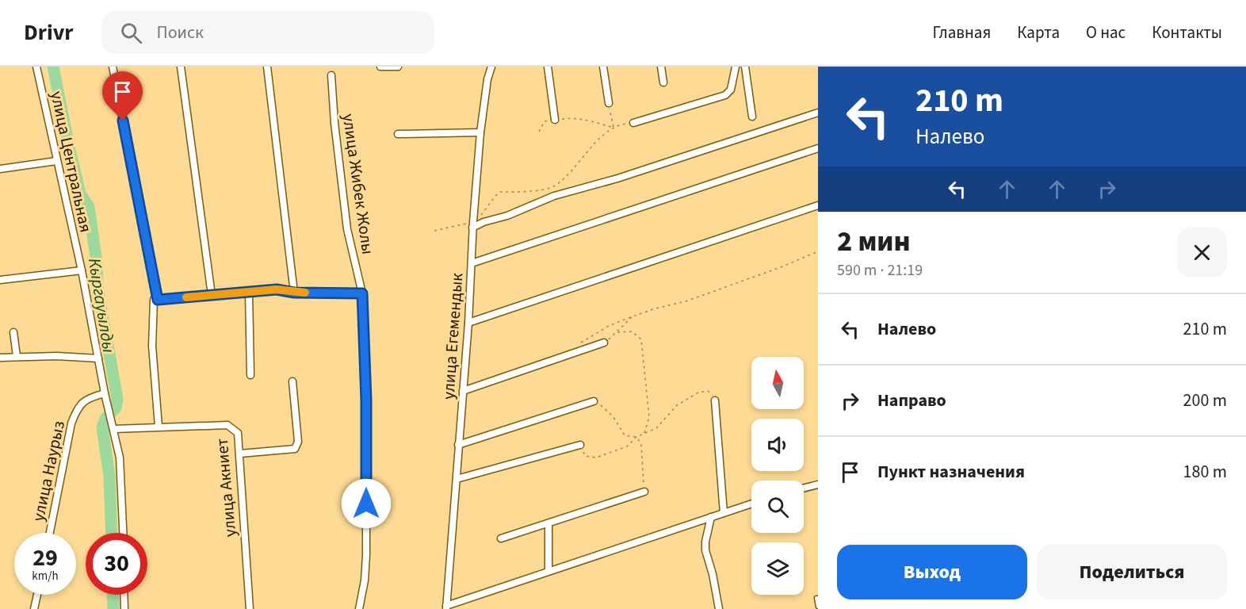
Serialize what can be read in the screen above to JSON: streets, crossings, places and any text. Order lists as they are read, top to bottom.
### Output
{
  "streets": {
    "street": [
      "улица Центральная",
      "улица Жибек Жолы",
      "улица Егемендык",
      "улица Наурыз",
      "улица Акниет"
    ]
  },
  "crossings": [
    ["улица Центральная", "улица Наурыз"],
    ["улица Центральная", "улица Акниет"]
  ],
  "water": ["Кыргауылды"],
  "north": "top",
  "page": {
    "header": "Drivr",
    "search": "Поиск",
    "nav": [
      "Главная",
      "Карта",
      "О нас",
      "Контакты"
    ],
    "turn": ["210 m", "Налево"],
    "heading": ["2 мин", "590 m · 21:19"],
    "list": [
      {
        "name": "Налево",
        "value": "210 m"
      },
      {
        "name": "Направо",
        "value": "200 m"
      },
      {
        "name": "Пункт назначения",
        "value": "180 m"
      }
    ],
    "speed": "29 km/h",
    "limit": "30",
    "buttons": ["Выход", "Поделиться"]
  }
}
